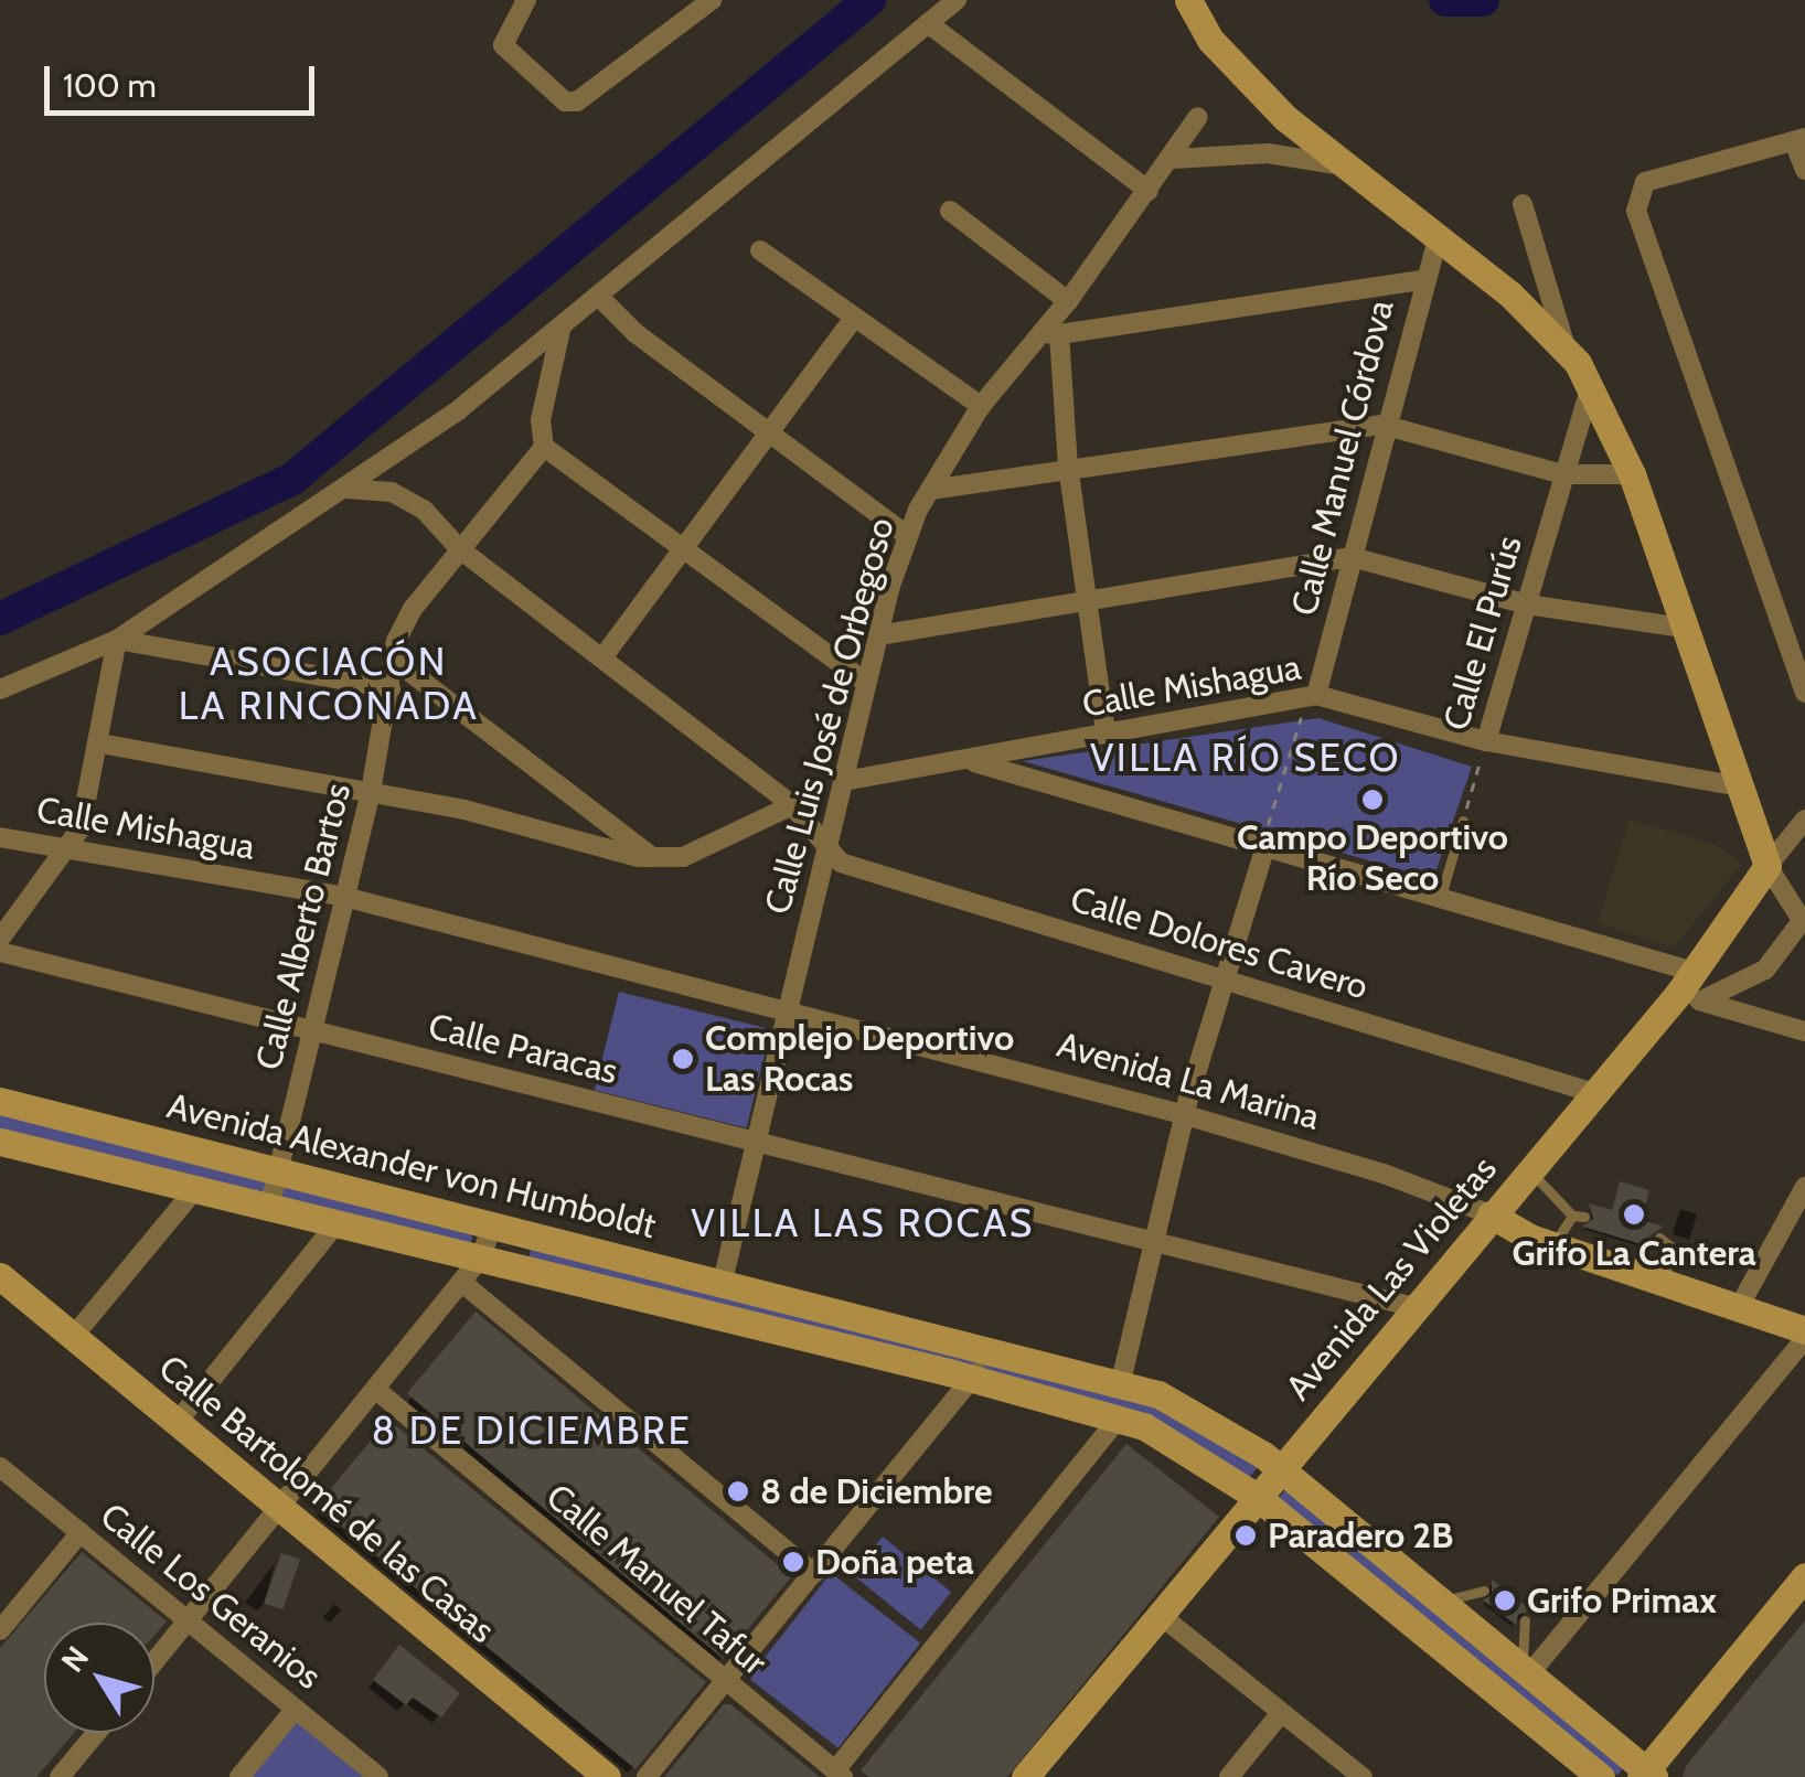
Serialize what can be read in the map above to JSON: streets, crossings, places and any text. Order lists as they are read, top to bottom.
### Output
{
  "streets": {
    "street": [
      "Calle Manuel Córdova",
      "Calle El Purús",
      "Calle Mishagua",
      "Calle Luis José de Orbegoso",
      "Calle Alberto Bartos",
      "Calle Dolores Cavero",
      "Calle Paracas",
      "Avenida La Marina",
      "Avenida Alexander von Humboldt",
      "Avenida Las Violetas",
      "Calle Bartolomé de las Casas",
      "Calle Manuel Tafur",
      "Calle Los Geranios"
    ]
  },
  "crossings": [
    ["Calle Manuel Córdova", "Calle Mishagua"],
    ["Calle El Purús", "Calle Mishagua"],
    ["Calle Mishagua", "Calle Luis José de Orbegoso"],
    ["Calle Mishagua", "Calle Alberto Bartos"],
    ["Calle Mishagua", "Avenida La Marina"],
    ["Calle Luis José de Orbegoso", "Calle Dolores Cavero"],
    ["Calle Luis José de Orbegoso", "Calle Paracas"],
    ["Calle Luis José de Orbegoso", "Avenida La Marina"],
    ["Calle Luis José de Orbegoso", "Avenida Alexander von Humboldt"],
    ["Calle Alberto Bartos", "Calle Paracas"],
    ["Calle Alberto Bartos", "Avenida La Marina"],
    ["Calle Alberto Bartos", "Avenida Alexander von Humboldt"],
    ["Calle Dolores Cavero", "Avenida Las Violetas"],
    ["Calle Paracas", "Avenida Las Violetas"],
    ["Avenida La Marina", "Avenida Las Violetas"],
    ["Avenida Alexander von Humboldt", "Avenida Las Violetas"]
  ],
  "districts": [
    "ASOCIACÓN LA RINCONADA",
    "VILLA RÍO SECO",
    "VILLA LAS ROCAS",
    "8 DE DICIEMBRE"
  ],
  "places": [
    "Campo Deportivo Río Seco",
    "Complejo Deportivo Las Rocas",
    "Grifo La Cantera",
    "8 de Diciembre",
    "Paradero 2B",
    "Doña peta",
    "Grifo Primax"
  ],
  "scale_bar": "100 m",
  "north": "top left"
}
